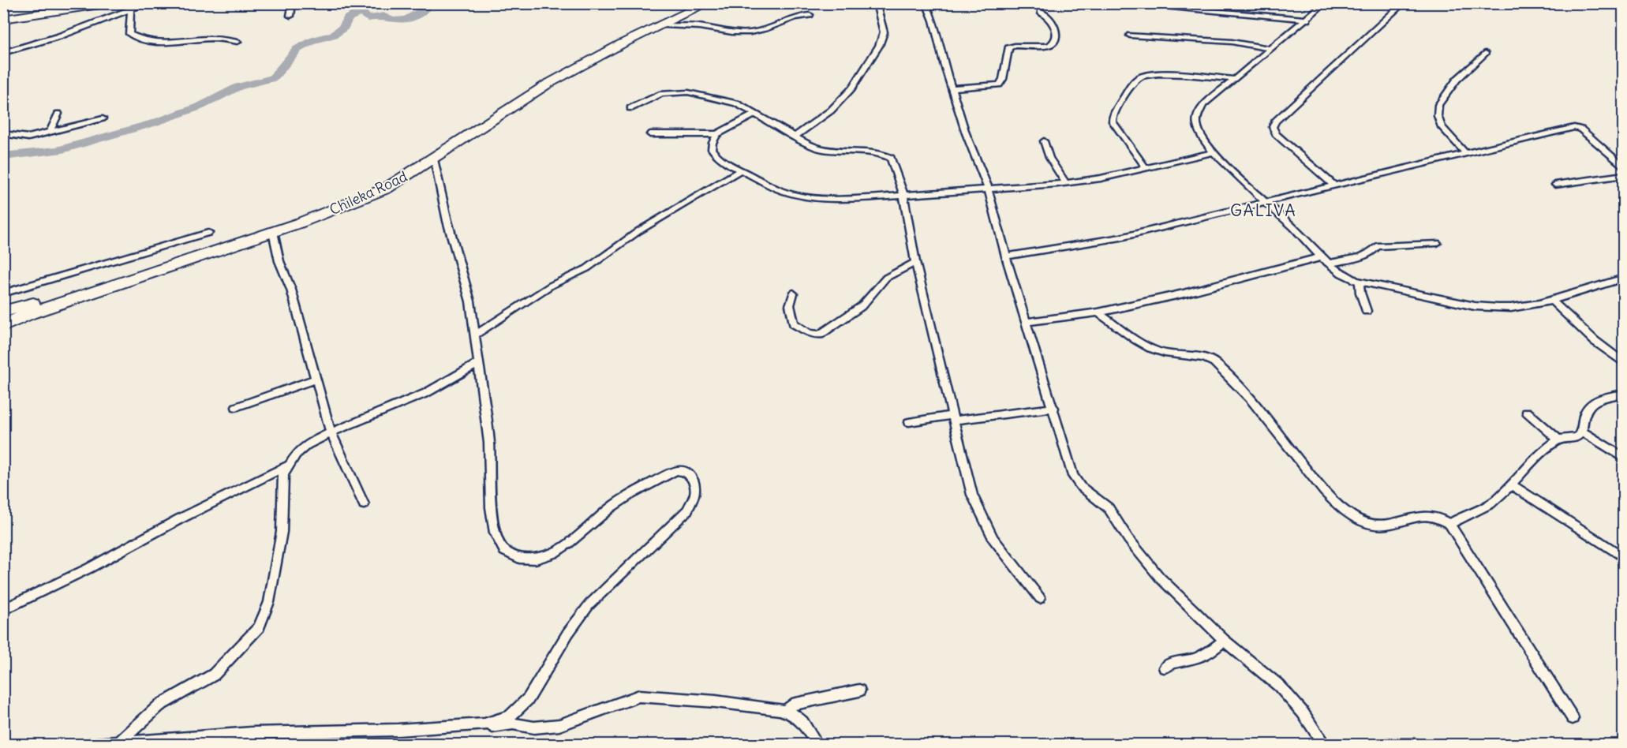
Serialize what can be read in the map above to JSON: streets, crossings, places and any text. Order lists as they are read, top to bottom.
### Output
{
  "streets": {
    "highway": ["Chileka Road"]
  },
  "districts": ["GALIVA"]
}
